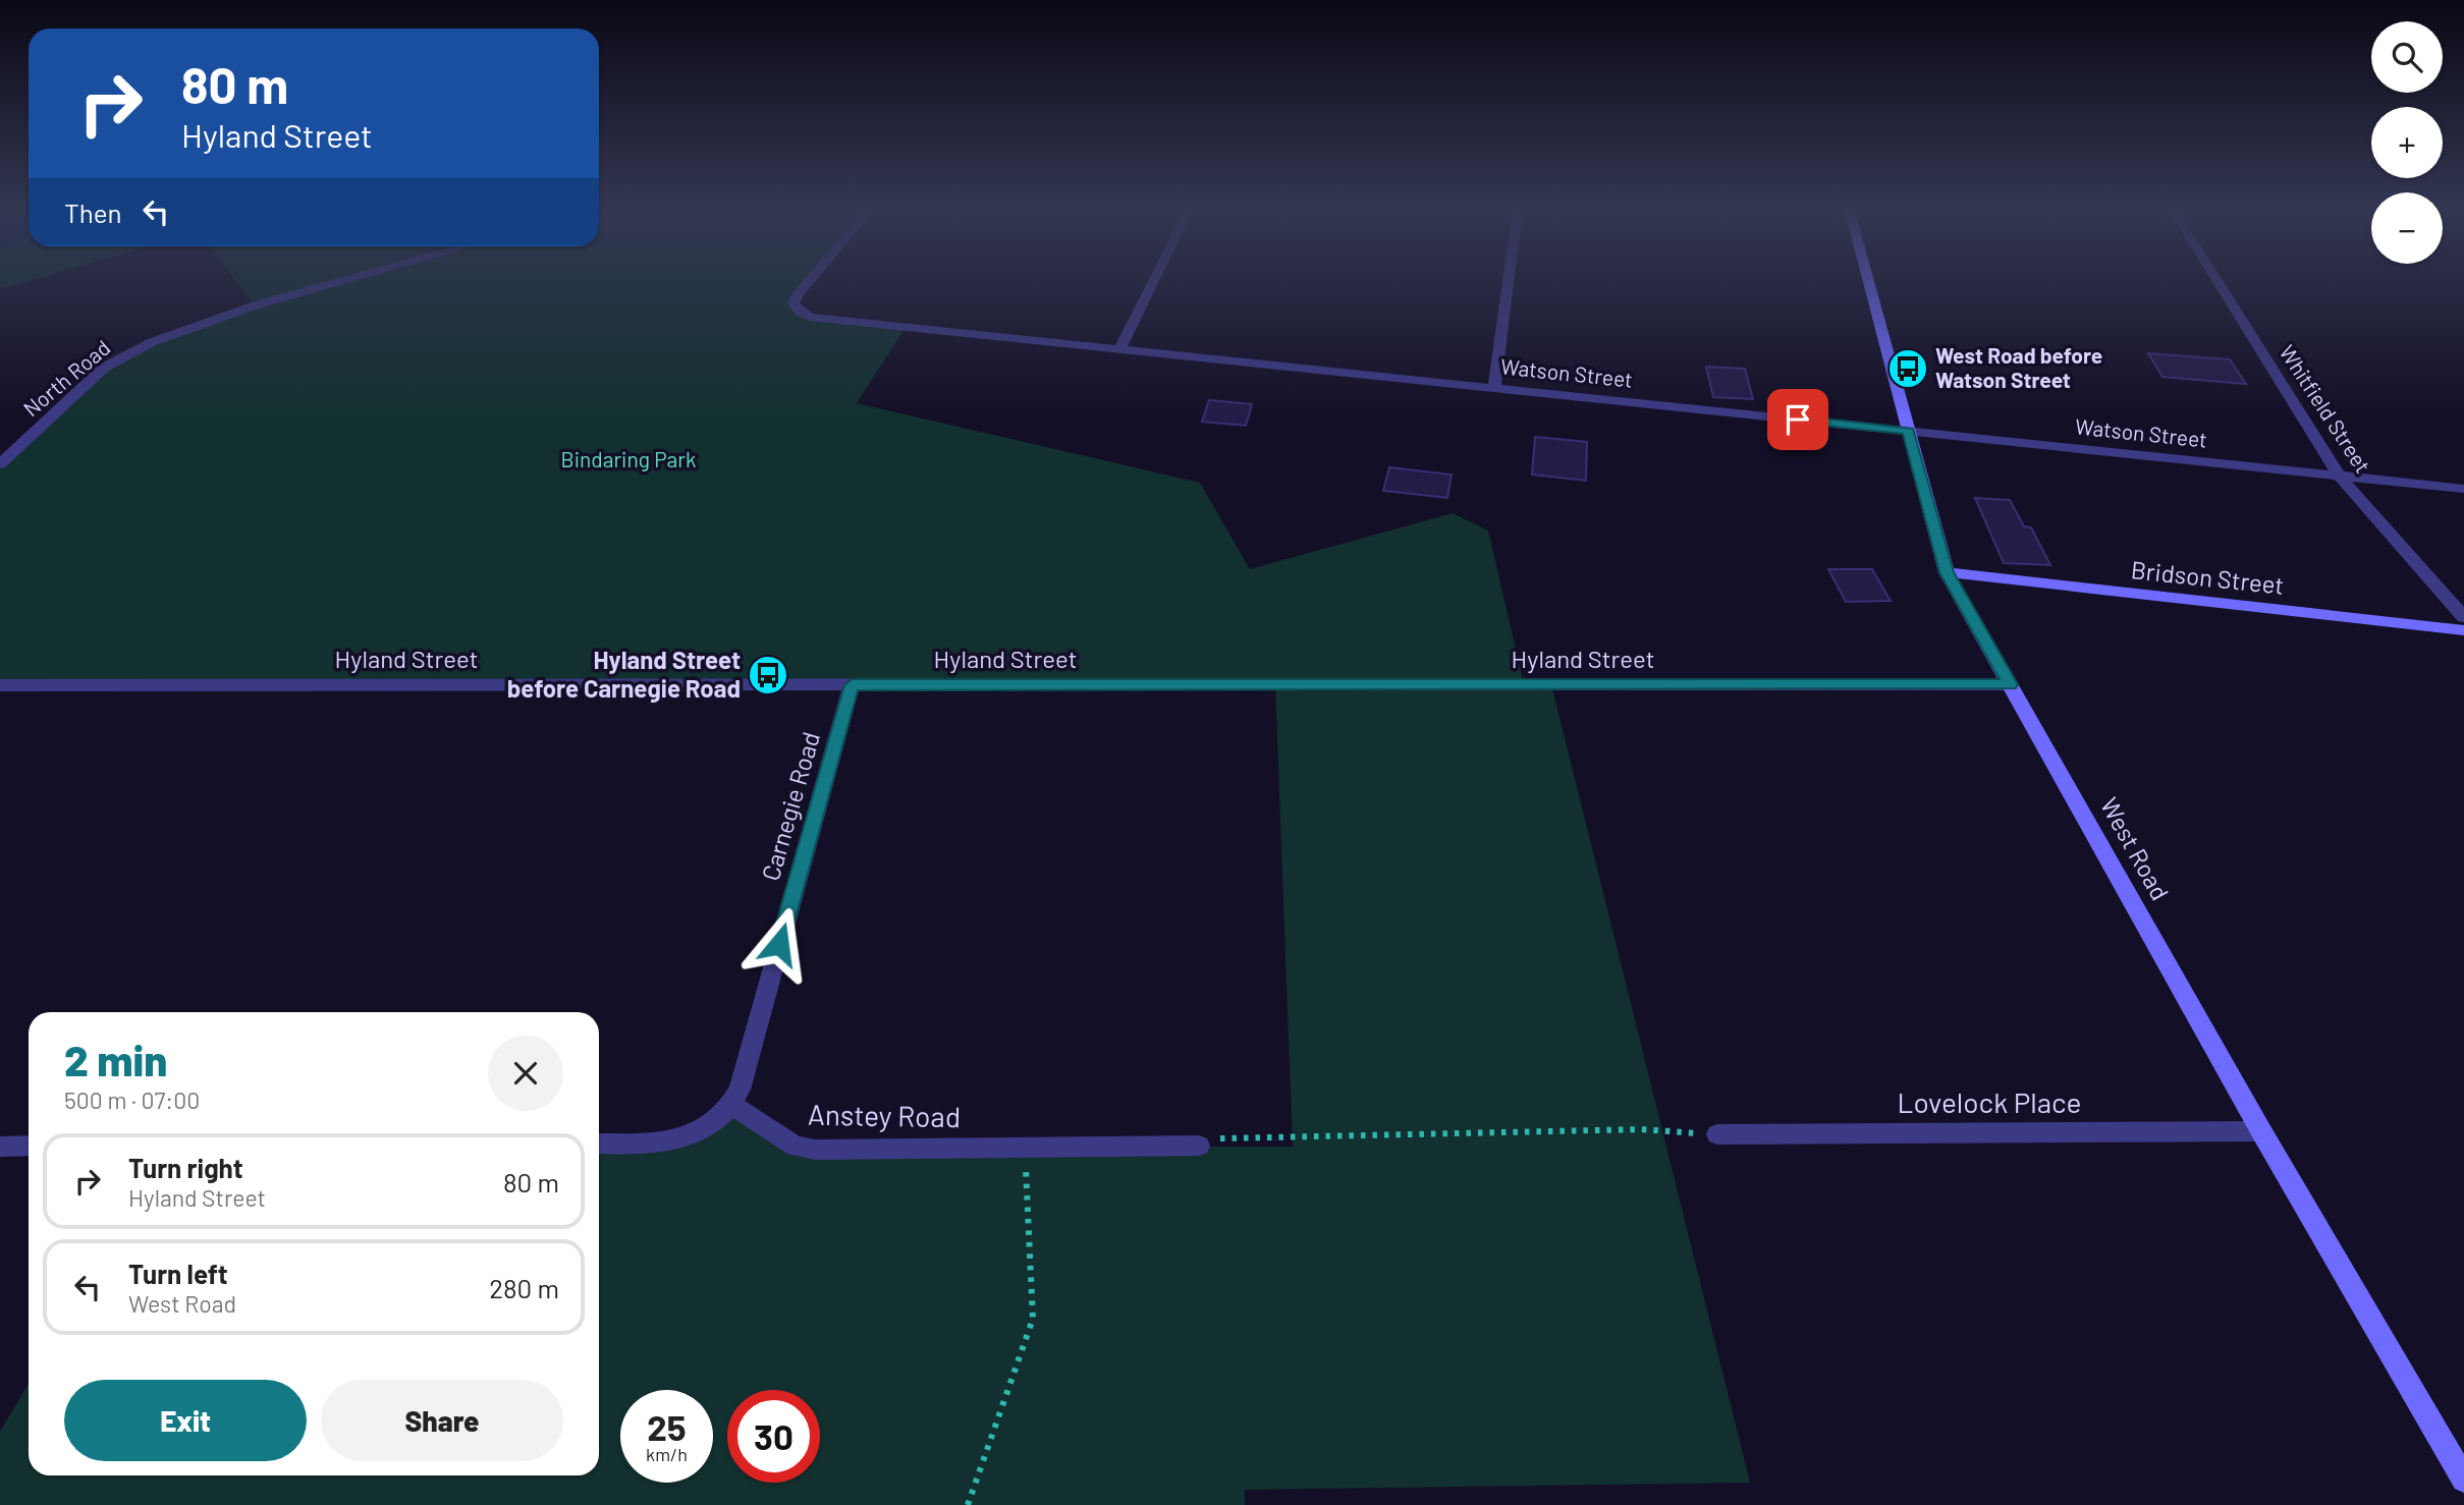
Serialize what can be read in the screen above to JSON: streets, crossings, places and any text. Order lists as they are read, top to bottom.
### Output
{
  "streets": {
    "street": [
      "Watson Street",
      "North Road",
      "Whitfield Street",
      "Bridson Street",
      "Hyland Street",
      "Carnegie Road",
      "West Road",
      "Lovelock Place",
      "Anstey Road"
    ]
  },
  "crossings": [
    ["Watson Street", "Whitfield Street"],
    ["Watson Street", "West Road"],
    ["Bridson Street", "West Road"],
    ["Hyland Street", "Carnegie Road"],
    ["Hyland Street", "West Road"],
    ["Carnegie Road", "Anstey Road"],
    ["West Road", "Lovelock Place"]
  ],
  "parks": ["Bindaring Park"],
  "places": {
    "bus stop": ["West Road before Watson Street", "Hyland Street before Carnegie Road"]
  },
  "page": {
    "map_buttons": ["+", "−"],
    "turn": ["80 m", "Hyland Street"],
    "then": "Then",
    "heading": ["2 min", "500 m · 07:00"],
    "list": [
      {
        "name": "Turn right",
        "note": "Hyland Street",
        "value": "80 m"
      },
      {
        "name": "Turn left",
        "note": "West Road",
        "value": "280 m"
      }
    ],
    "buttons": ["Exit", "Share"],
    "speed": "25 km/h",
    "limit": "30"
  }
}
